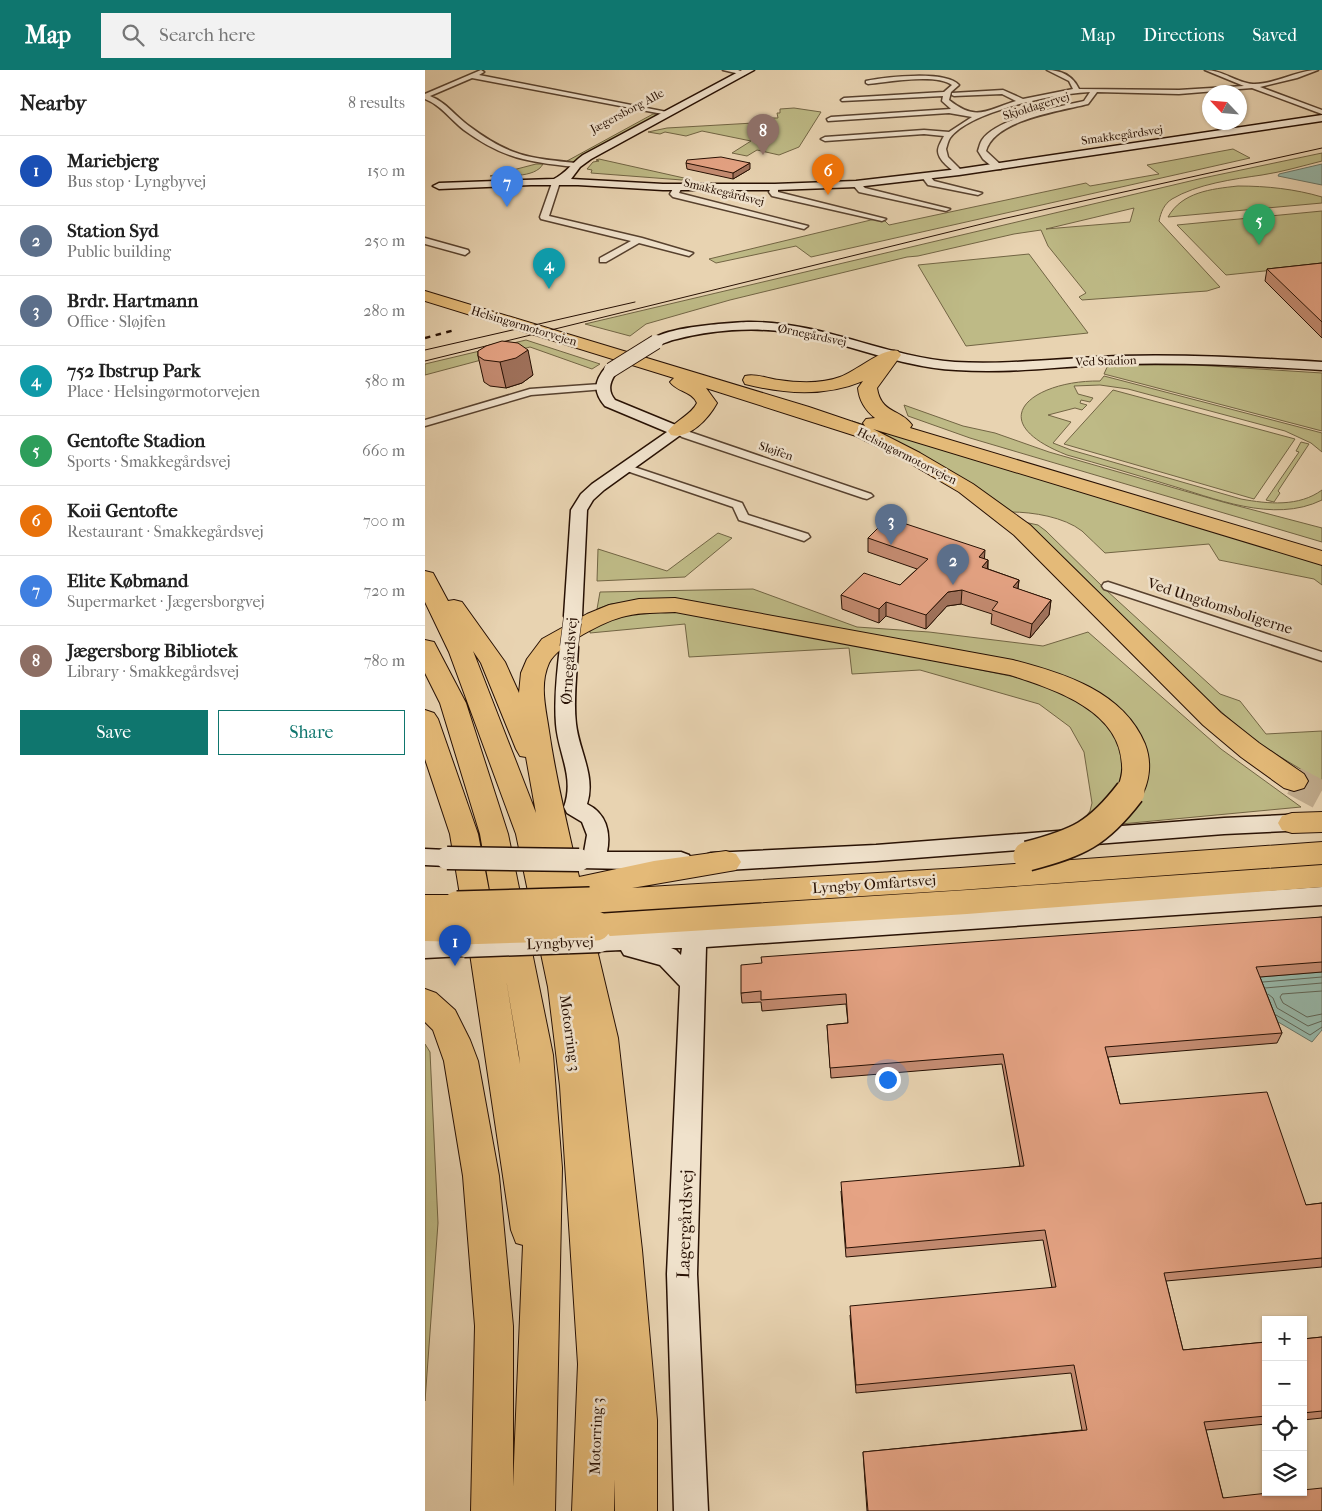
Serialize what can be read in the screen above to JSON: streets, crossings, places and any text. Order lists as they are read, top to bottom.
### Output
{
  "streets": {
    "highway": ["Helsingørmotorvejen", "Lyngby Omfartsvej", "Motorring 3"],
    "street": [
      "Skjoldagervej",
      "Jægersborg Alle",
      "Smakkegårdsvej",
      "Ørnegårdsvej",
      "Ved Stadion",
      "Sløjfen",
      "Ved Ungdomsboligerne",
      "Lyngbyvej",
      "Lagergårdsvej"
    ]
  },
  "crossings": [
    ["Skjoldagervej", "Smakkegårdsvej"],
    ["Jægersborg Alle", "Smakkegårdsvej"],
    ["Helsingørmotorvejen", "Ørnegårdsvej"],
    ["Ørnegårdsvej", "Ved Stadion"],
    ["Ørnegårdsvej", "Sløjfen"],
    ["Ørnegårdsvej", "Lyngby Omfartsvej"],
    ["Ørnegårdsvej", "Lyngbyvej"],
    ["Lyngby Omfartsvej", "Lyngbyvej"],
    ["Lyngbyvej", "Lagergårdsvej"]
  ],
  "north": "top left",
  "page": {
    "header": "Map",
    "search": "Search here",
    "nav": ["Map", "Directions", "Saved"],
    "heading": ["Nearby", "8 results"],
    "pins": [
      "8",
      "6",
      "7",
      "5",
      "4",
      "3",
      "2",
      "1"
    ],
    "list": [
      {
        "mark": "1",
        "name": "Mariebjerg",
        "note": "Bus stop · Lyngbyvej",
        "value": "150 m"
      },
      {
        "mark": "2",
        "name": "Station Syd",
        "note": "Public building",
        "value": "250 m"
      },
      {
        "mark": "3",
        "name": "Brdr. Hartmann",
        "note": "Office · Sløjfen",
        "value": "280 m"
      },
      {
        "mark": "4",
        "name": "752 Ibstrup Park",
        "note": "Place · Helsingørmotorvejen",
        "value": "580 m"
      },
      {
        "mark": "5",
        "name": "Gentofte Stadion",
        "note": "Sports · Smakkegårdsvej",
        "value": "660 m"
      },
      {
        "mark": "6",
        "name": "Koii Gentofte",
        "note": "Restaurant · Smakkegårdsvej",
        "value": "700 m"
      },
      {
        "mark": "7",
        "name": "Elite Købmand",
        "note": "Supermarket · Jægersborgvej",
        "value": "720 m"
      },
      {
        "mark": "8",
        "name": "Jægersborg Bibliotek",
        "note": "Library · Smakkegårdsvej",
        "value": "780 m"
      }
    ],
    "buttons": ["Save", "Share"],
    "map_buttons": ["+", "−"]
  }
}
